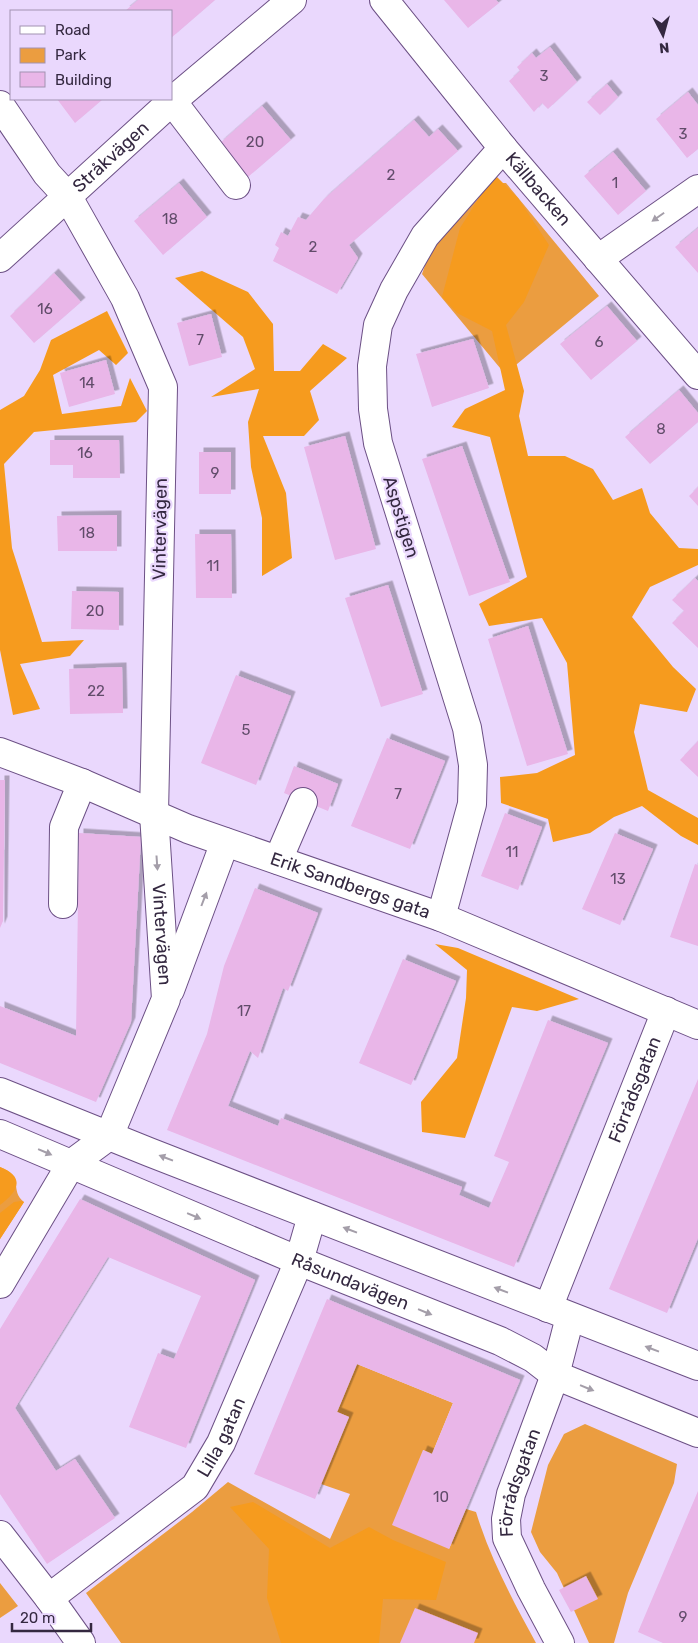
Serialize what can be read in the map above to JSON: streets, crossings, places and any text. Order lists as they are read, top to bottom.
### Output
{
  "streets": {
    "street": [
      "Stråkvägen",
      "Källbacken",
      "Aspstigen",
      "Vintervägen",
      "Erik Sandbergs gata",
      "Förrådsgatan",
      "Råsundavägen",
      "Lilla gatan"
    ]
  },
  "crossings": [
    ["Stråkvägen", "Vintervägen"],
    ["Källbacken", "Aspstigen"],
    ["Aspstigen", "Erik Sandbergs gata"],
    ["Vintervägen", "Erik Sandbergs gata"],
    ["Erik Sandbergs gata", "Förrådsgatan"],
    ["Förrådsgatan", "Råsundavägen"],
    ["Råsundavägen", "Lilla gatan"]
  ],
  "house_numbers": [
    "3",
    "3",
    "20",
    "2",
    "1",
    "18",
    "2",
    "16",
    "7",
    "6",
    "14",
    "8",
    "16",
    "9",
    "18",
    "11",
    "20",
    "22",
    "5",
    "7",
    "11",
    "13",
    "17",
    "10",
    "9"
  ],
  "legend": ["Road", "Park", "Building"],
  "scale_bar": "20 m",
  "north": "bottom"
}
